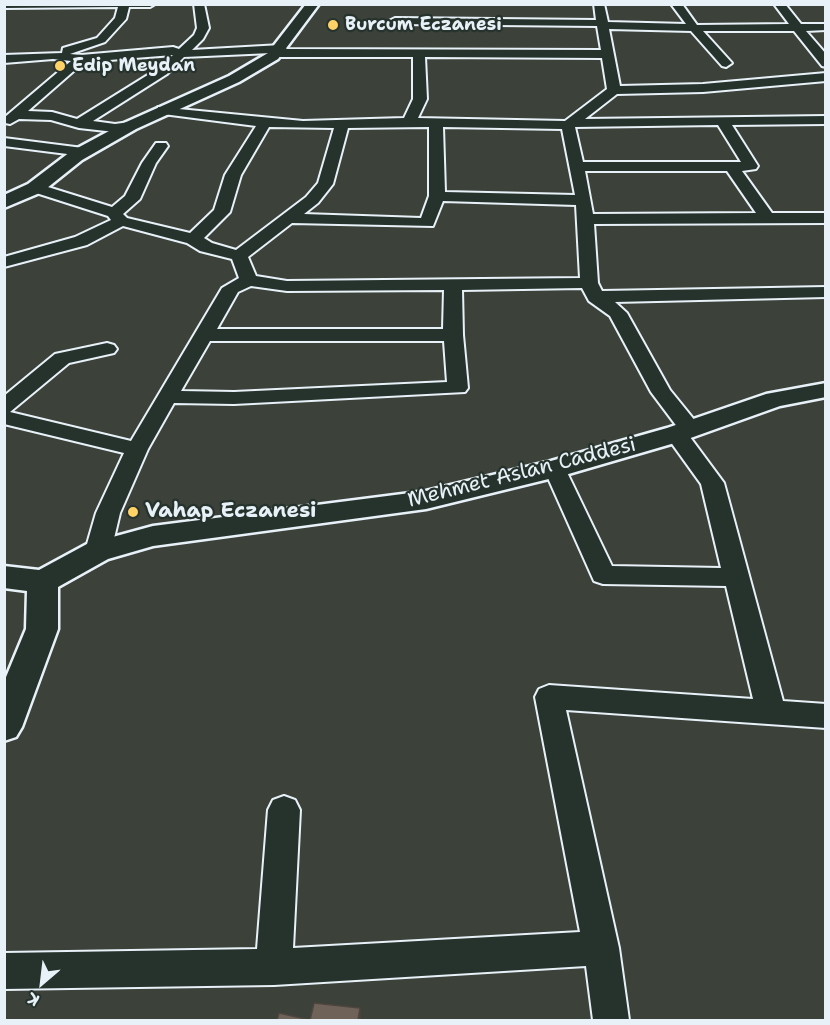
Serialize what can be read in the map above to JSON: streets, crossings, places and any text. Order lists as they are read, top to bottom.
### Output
{
  "streets": {
    "street": ["Mehmet Aslan Caddesi"]
  },
  "places": ["Burcum Eczanesi", "Edip Meydan", "Vahap Eczanesi"],
  "north": "bottom left"
}
